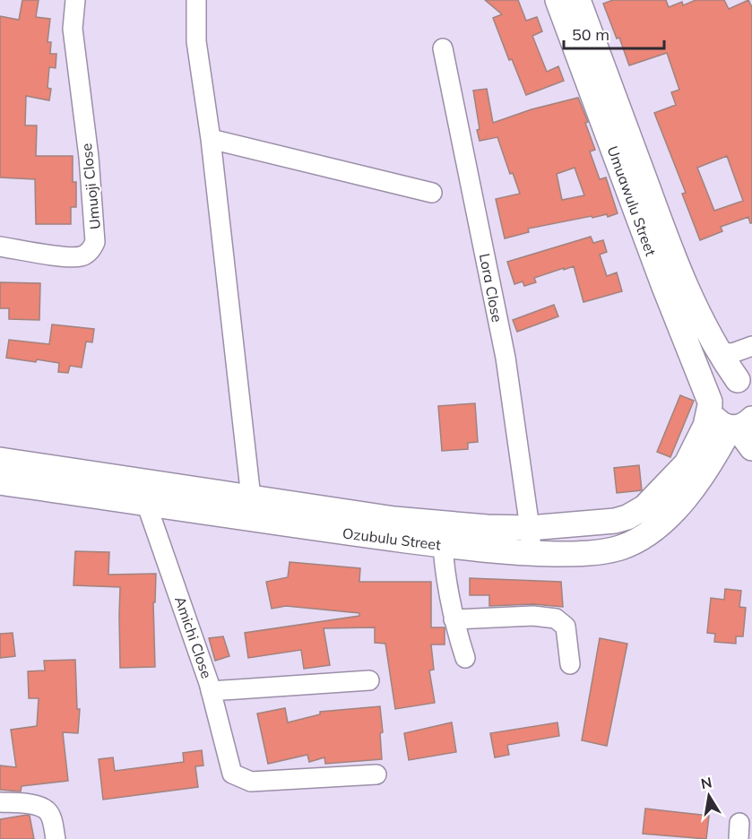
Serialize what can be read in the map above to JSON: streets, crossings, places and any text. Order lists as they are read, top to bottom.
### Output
{
  "streets": {
    "main road": ["Umuawulu Street", "Ozubulu Street"],
    "street": ["Umuoji Close", "Lora Close", "Amichi Close"]
  },
  "crossings": [
    ["Umuawulu Street", "Ozubulu Street"],
    ["Lora Close", "Ozubulu Street"],
    ["Ozubulu Street", "Amichi Close"]
  ],
  "scale_bar": "50 m",
  "north": "top"
}
